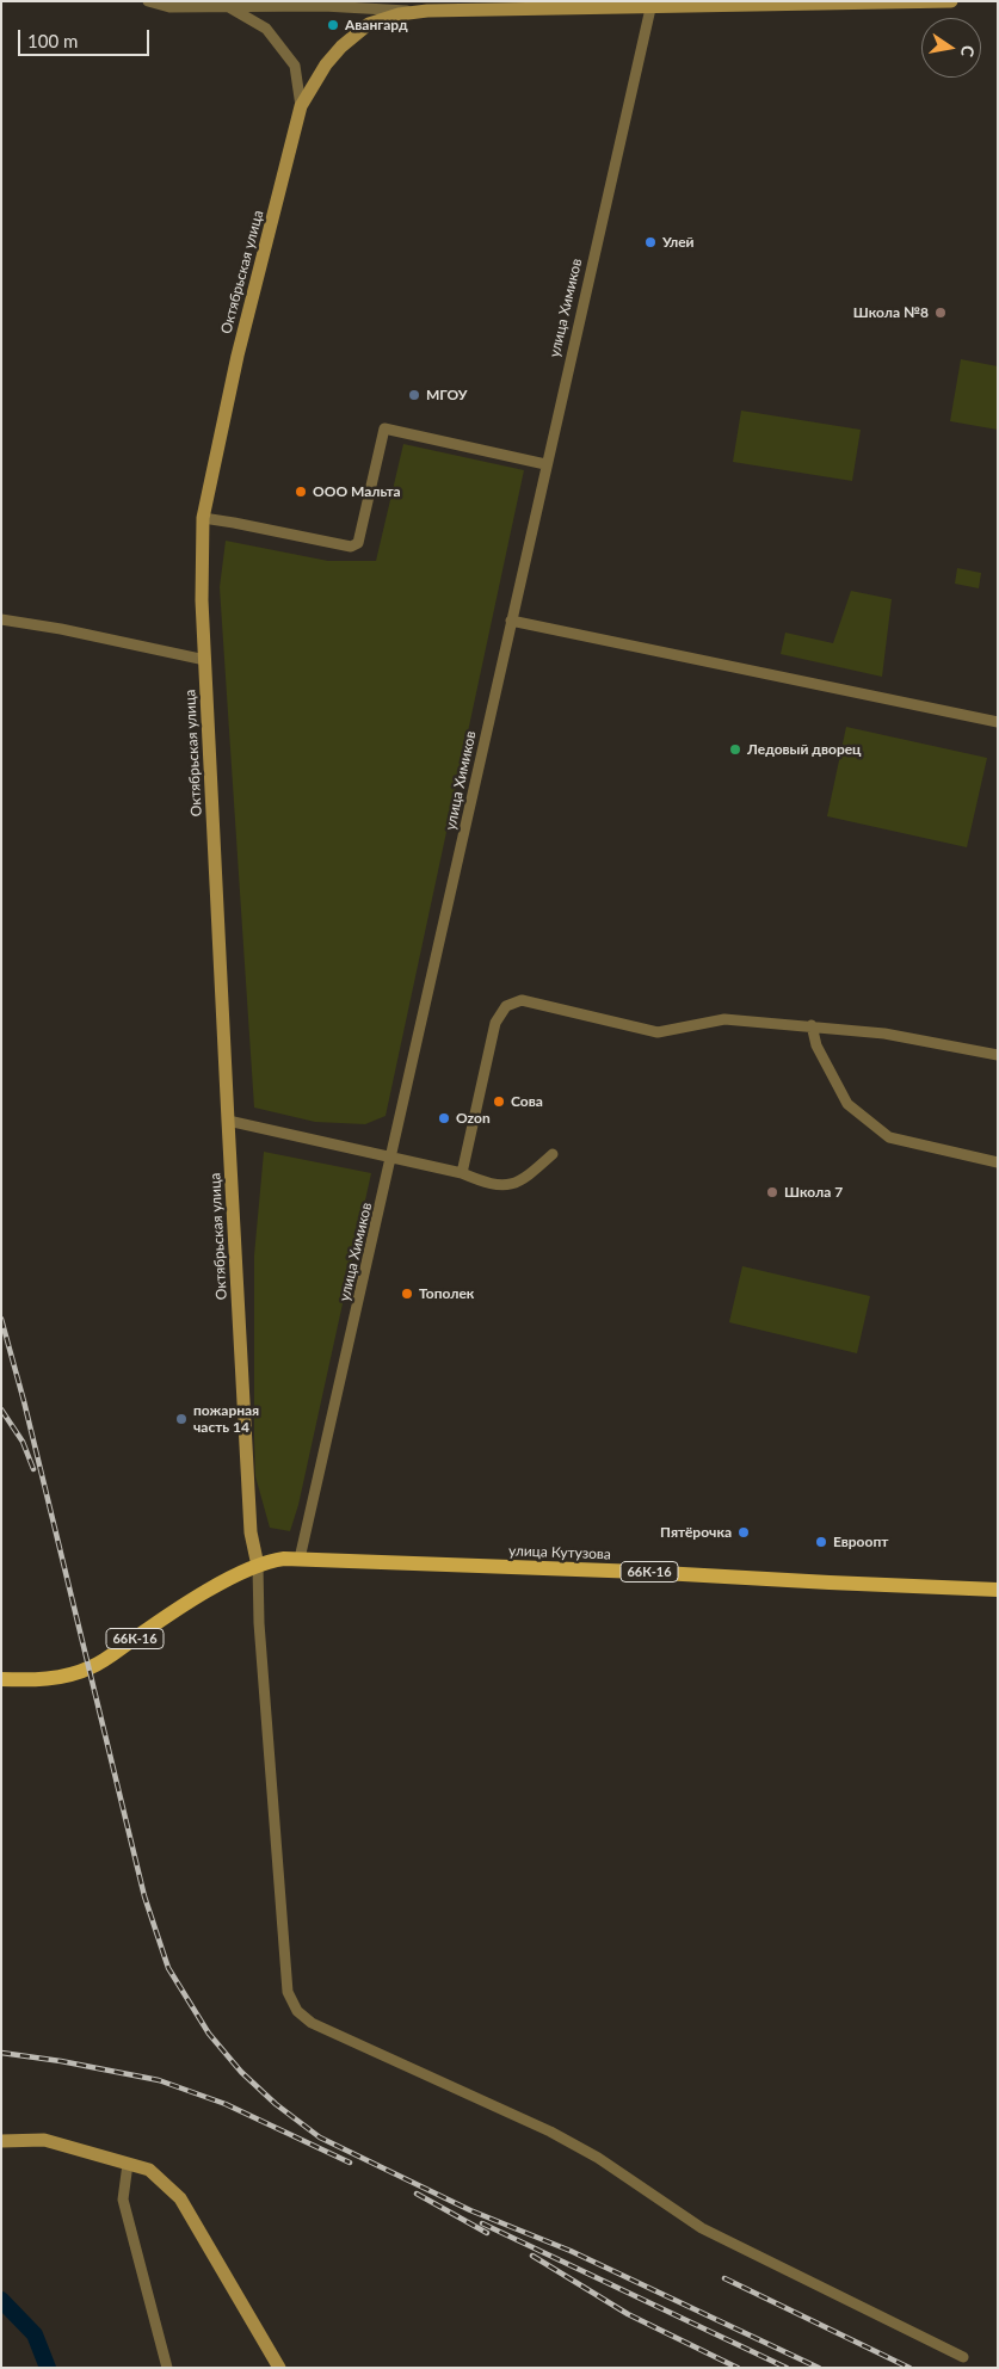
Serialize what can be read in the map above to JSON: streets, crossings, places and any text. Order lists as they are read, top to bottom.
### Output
{
  "streets": {
    "main road": ["Октябрьская улица", "улица Кутузова", "66К-16"],
    "street": ["улица Химиков"]
  },
  "crossings": [
    ["Октябрьская улица", "улица Химиков"],
    ["Октябрьская улица", "66К-16"],
    ["улица Химиков", "улица Кутузова"],
    ["улица Химиков", "66К-16"],
    ["улица Кутузова", "66К-16"]
  ],
  "places": [
    "Авангард",
    "Улей",
    "Школа №8",
    "МГОУ",
    "ООО Мальта",
    "Ледовый дворец",
    "Сова",
    "Ozon",
    "Школа 7",
    "Тополек",
    "пожарная часть 14",
    "Пятёрочка",
    "Евроопт"
  ],
  "scale_bar": "100 m",
  "north": "right"
}
